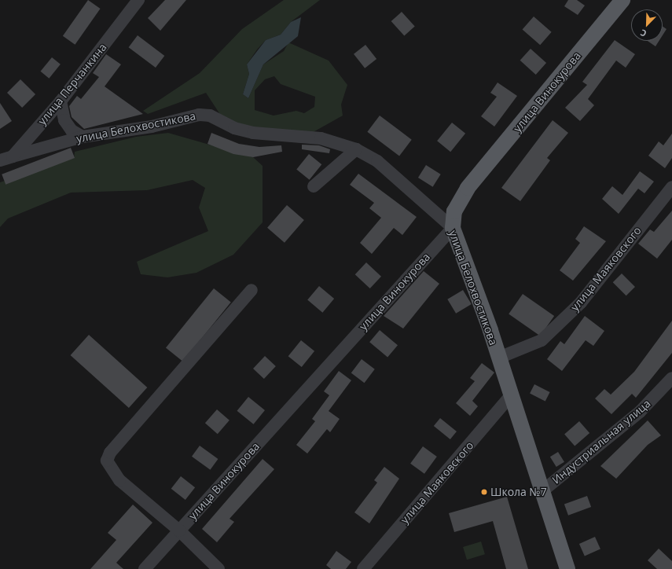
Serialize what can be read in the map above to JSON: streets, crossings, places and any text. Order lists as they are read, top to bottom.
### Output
{
  "streets": {
    "main road": ["улица Винокурова", "улица Белохвостикова"],
    "street": ["улица Перчанкина", "улица Маяковского", "Индустриальная улица"]
  },
  "crossings": [
    ["улица Перчанкина", "улица Белохвостикова"],
    ["улица Винокурова", "улица Белохвостикова"],
    ["улица Белохвостикова", "улица Маяковского"],
    ["улица Белохвостикова", "Индустриальная улица"]
  ],
  "places": ["Школа №7"],
  "north": "bottom left"
}
